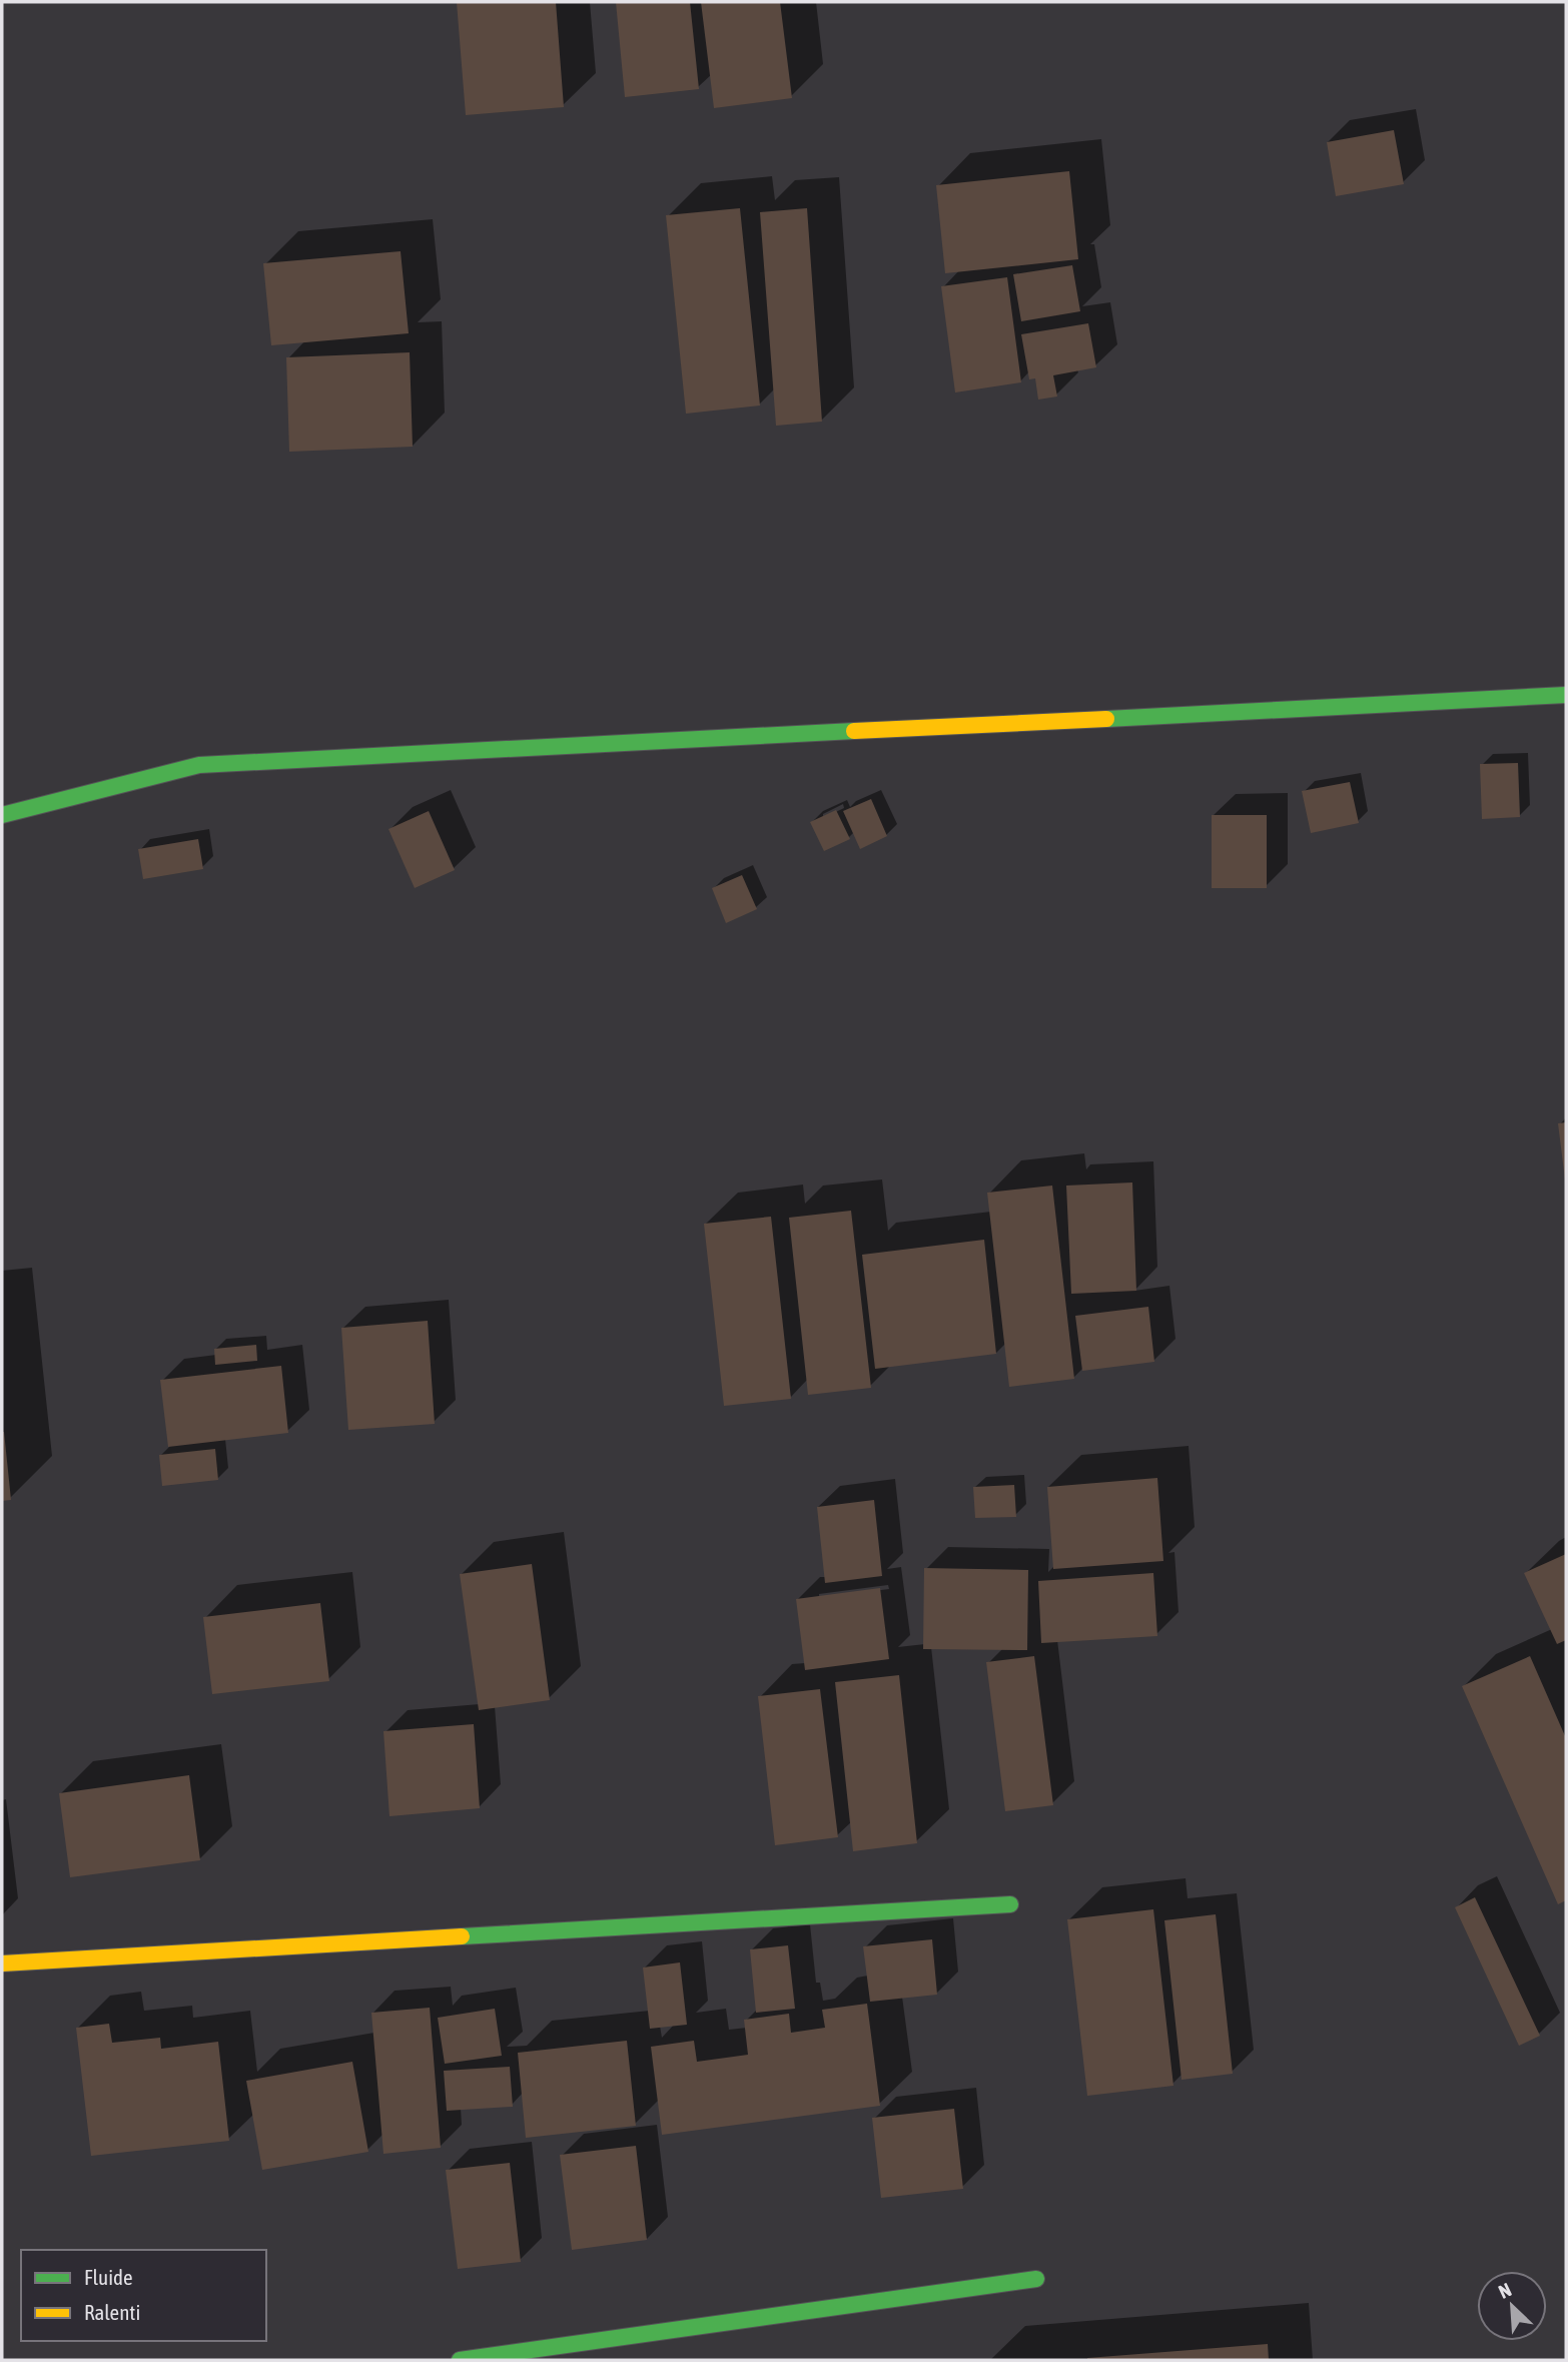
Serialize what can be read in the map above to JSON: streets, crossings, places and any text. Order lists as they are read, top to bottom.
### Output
{
  "legend": ["Fluide", "Ralenti"],
  "north": "top left"
}
